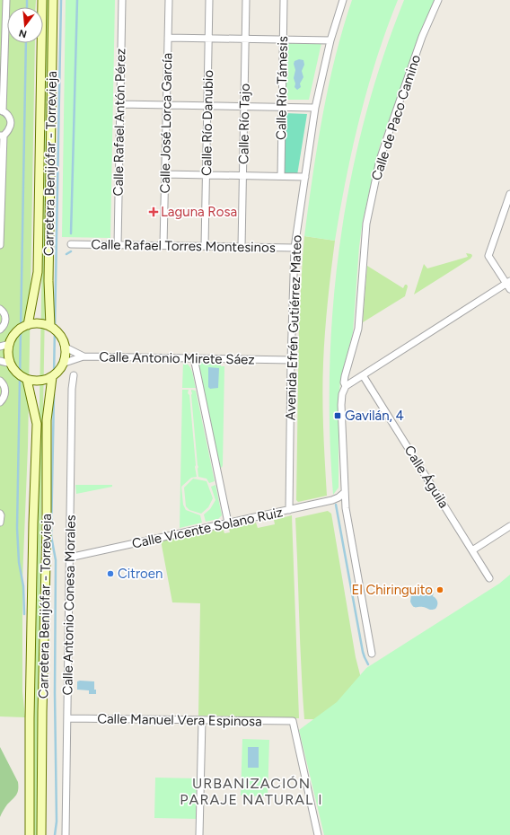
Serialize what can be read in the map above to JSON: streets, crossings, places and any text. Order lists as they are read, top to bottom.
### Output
{
  "streets": {
    "main road": ["Carretera Benijófar - Torrevieja"],
    "street": [
      "Calle Río Támesis",
      "Calle de Paco Camino",
      "Calle Rafael Antón Pérez",
      "Calle José Lorca García",
      "Calle Río Danubio",
      "Calle Río Tajo",
      "Calle Rafael Torres Montesinos",
      "Avenida Efrén Gutiérrez Mateo",
      "Calle Antonio Mirete Sáez",
      "Calle Águila",
      "Calle Vicente Solano Ruiz",
      "Calle Antonio Conesa Morales",
      "Calle Manuel Vera Espinosa"
    ]
  },
  "crossings": [
    ["Calle de Paco Camino", "Calle Vicente Solano Ruiz"],
    ["Calle Rafael Antón Pérez", "Calle Rafael Torres Montesinos"],
    ["Calle José Lorca García", "Calle Rafael Torres Montesinos"],
    ["Calle Río Danubio", "Calle Rafael Torres Montesinos"],
    ["Calle Río Tajo", "Calle Rafael Torres Montesinos"],
    ["Carretera Benijófar - Torrevieja", "Calle Antonio Mirete Sáez"],
    ["Calle Rafael Torres Montesinos", "Avenida Efrén Gutiérrez Mateo"],
    ["Avenida Efrén Gutiérrez Mateo", "Calle Antonio Mirete Sáez"],
    ["Avenida Efrén Gutiérrez Mateo", "Calle Vicente Solano Ruiz"],
    ["Calle Vicente Solano Ruiz", "Calle Antonio Conesa Morales"],
    ["Calle Antonio Conesa Morales", "Calle Manuel Vera Espinosa"]
  ],
  "districts": ["URBANIZACIÓN PARAJE NATURAL I"],
  "places": {
    "health": ["Laguna Rosa"],
    "transit": ["Gavilán, 4"],
    "other": ["Citroen", "El Chiringuito"]
  },
  "north": "bottom"
}
